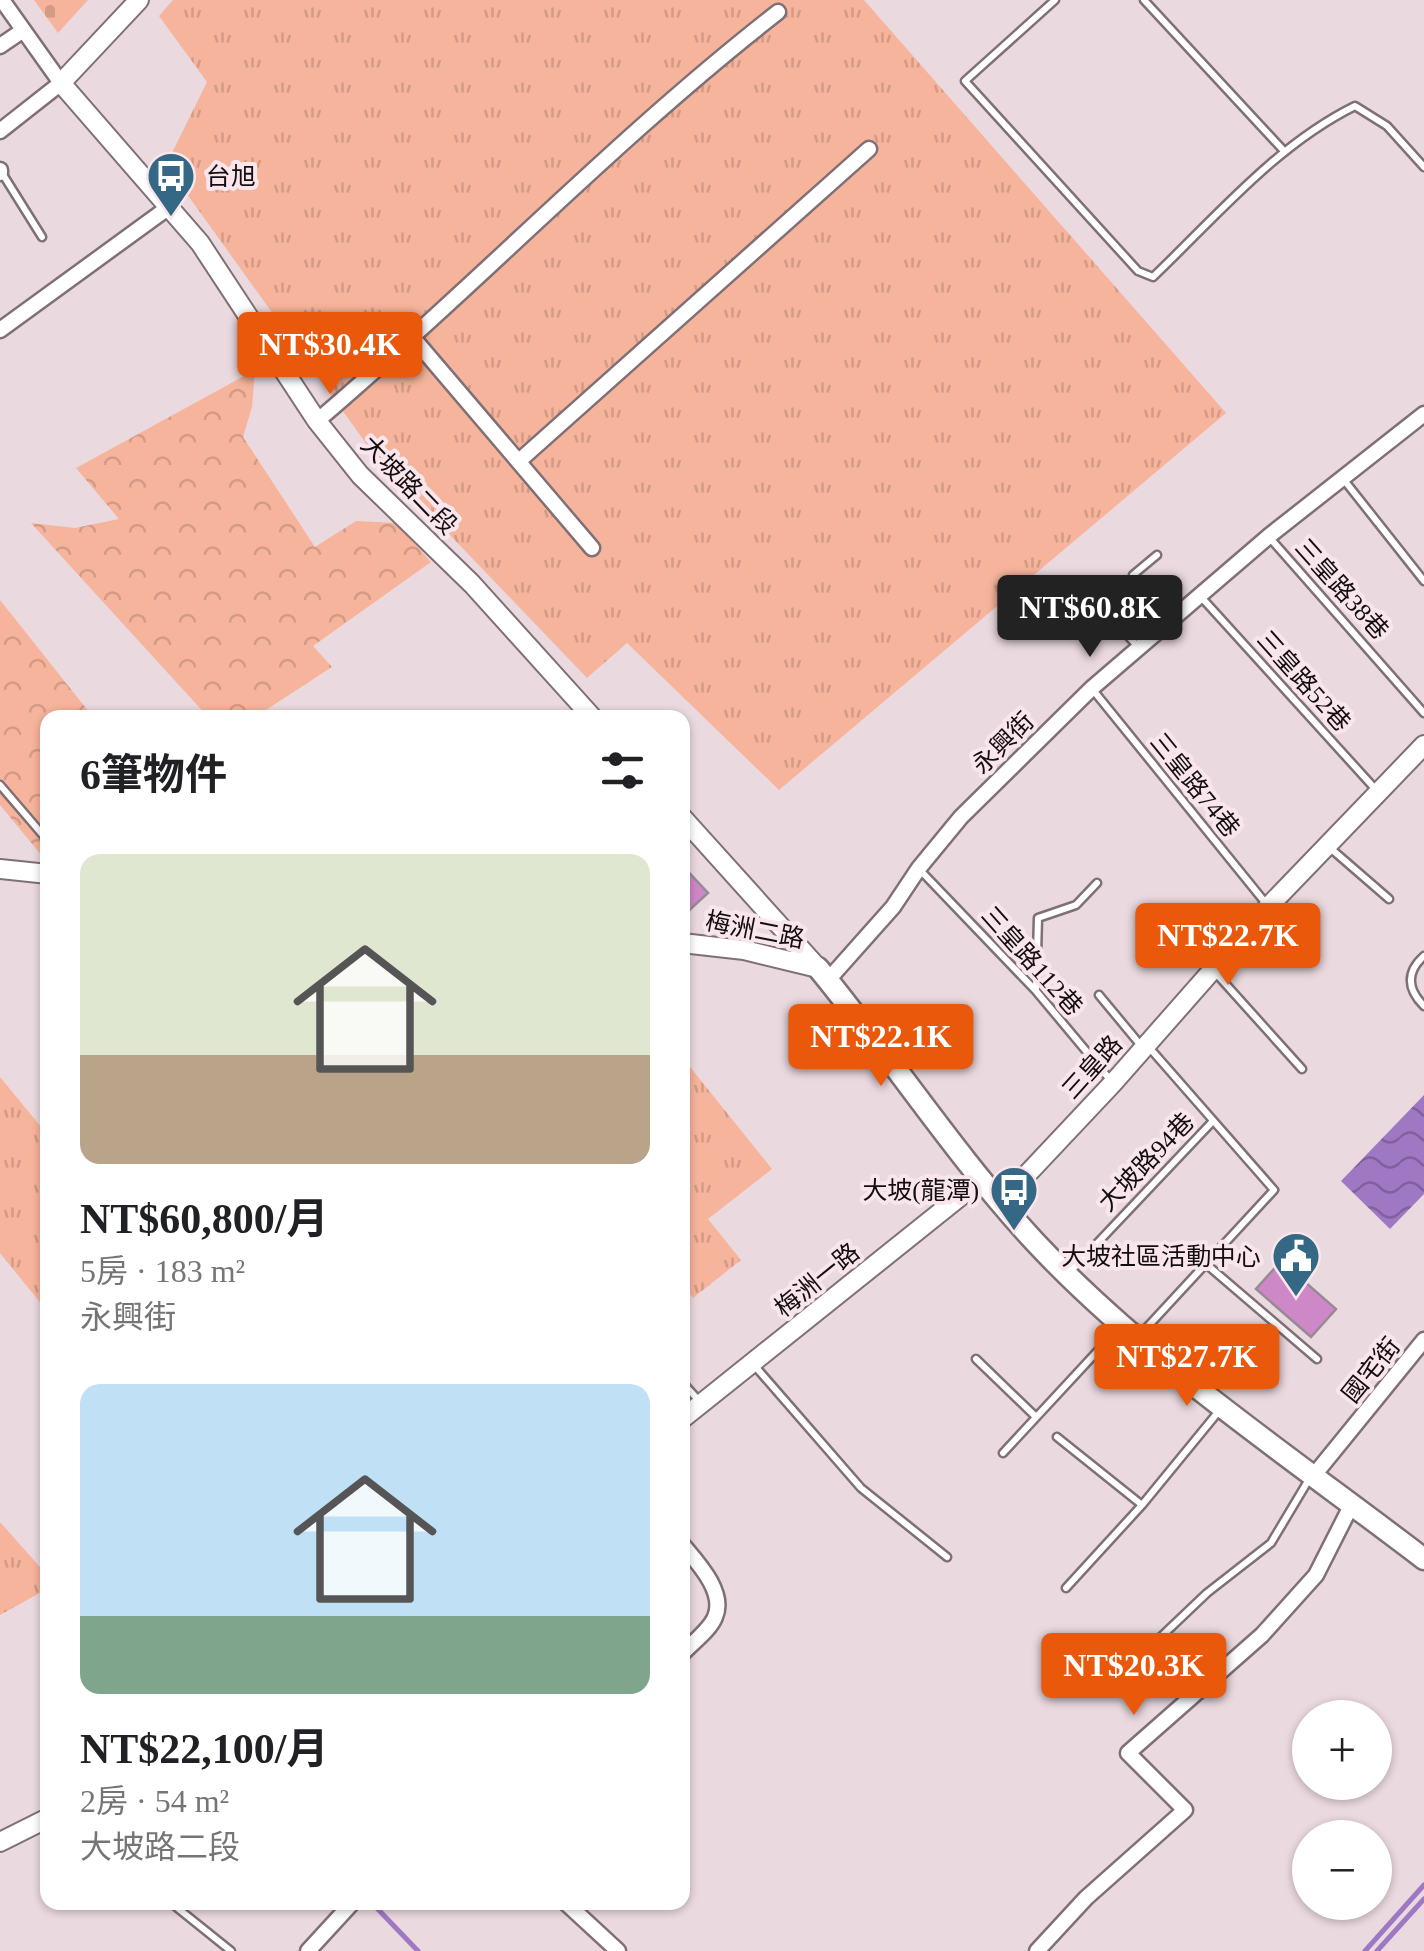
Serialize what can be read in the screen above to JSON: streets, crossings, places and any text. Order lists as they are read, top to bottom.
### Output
{
  "streets": {
    "street": [
      "大坡路二段",
      "永興街",
      "梅洲二路",
      "三皇路",
      "梅洲一路",
      "國宅街"
    ],
    "lane": [
      "三皇路38巷",
      "三皇路52巷",
      "三皇路74巷",
      "三皇路112巷",
      "大坡路94巷"
    ]
  },
  "crossings": [
    ["三皇路38巷", "永興街"],
    ["三皇路52巷", "永興街"],
    ["三皇路52巷", "三皇路"],
    ["永興街", "三皇路74巷"],
    ["永興街", "梅洲二路"],
    ["永興街", "三皇路112巷"],
    ["三皇路74巷", "三皇路"],
    ["三皇路112巷", "三皇路"]
  ],
  "places": {
    "bus stop": ["台旭", "大坡(龍潭)"],
    "public building": ["大坡社區活動中心"]
  },
  "page": {
    "price": [
      "NT$30.4K",
      "NT$60.8K",
      "NT$22.7K",
      "NT$22.1K",
      "NT$27.7K",
      "NT$20.3K"
    ],
    "heading": "6筆物件",
    "list": [
      {
        "name": "NT$60,800/月",
        "note": "5房 · 183 m² · 永興街"
      },
      {
        "name": "NT$22,100/月",
        "note": "2房 · 54 m² · 大坡路二段"
      }
    ],
    "map_buttons": ["+", "−"]
  }
}
